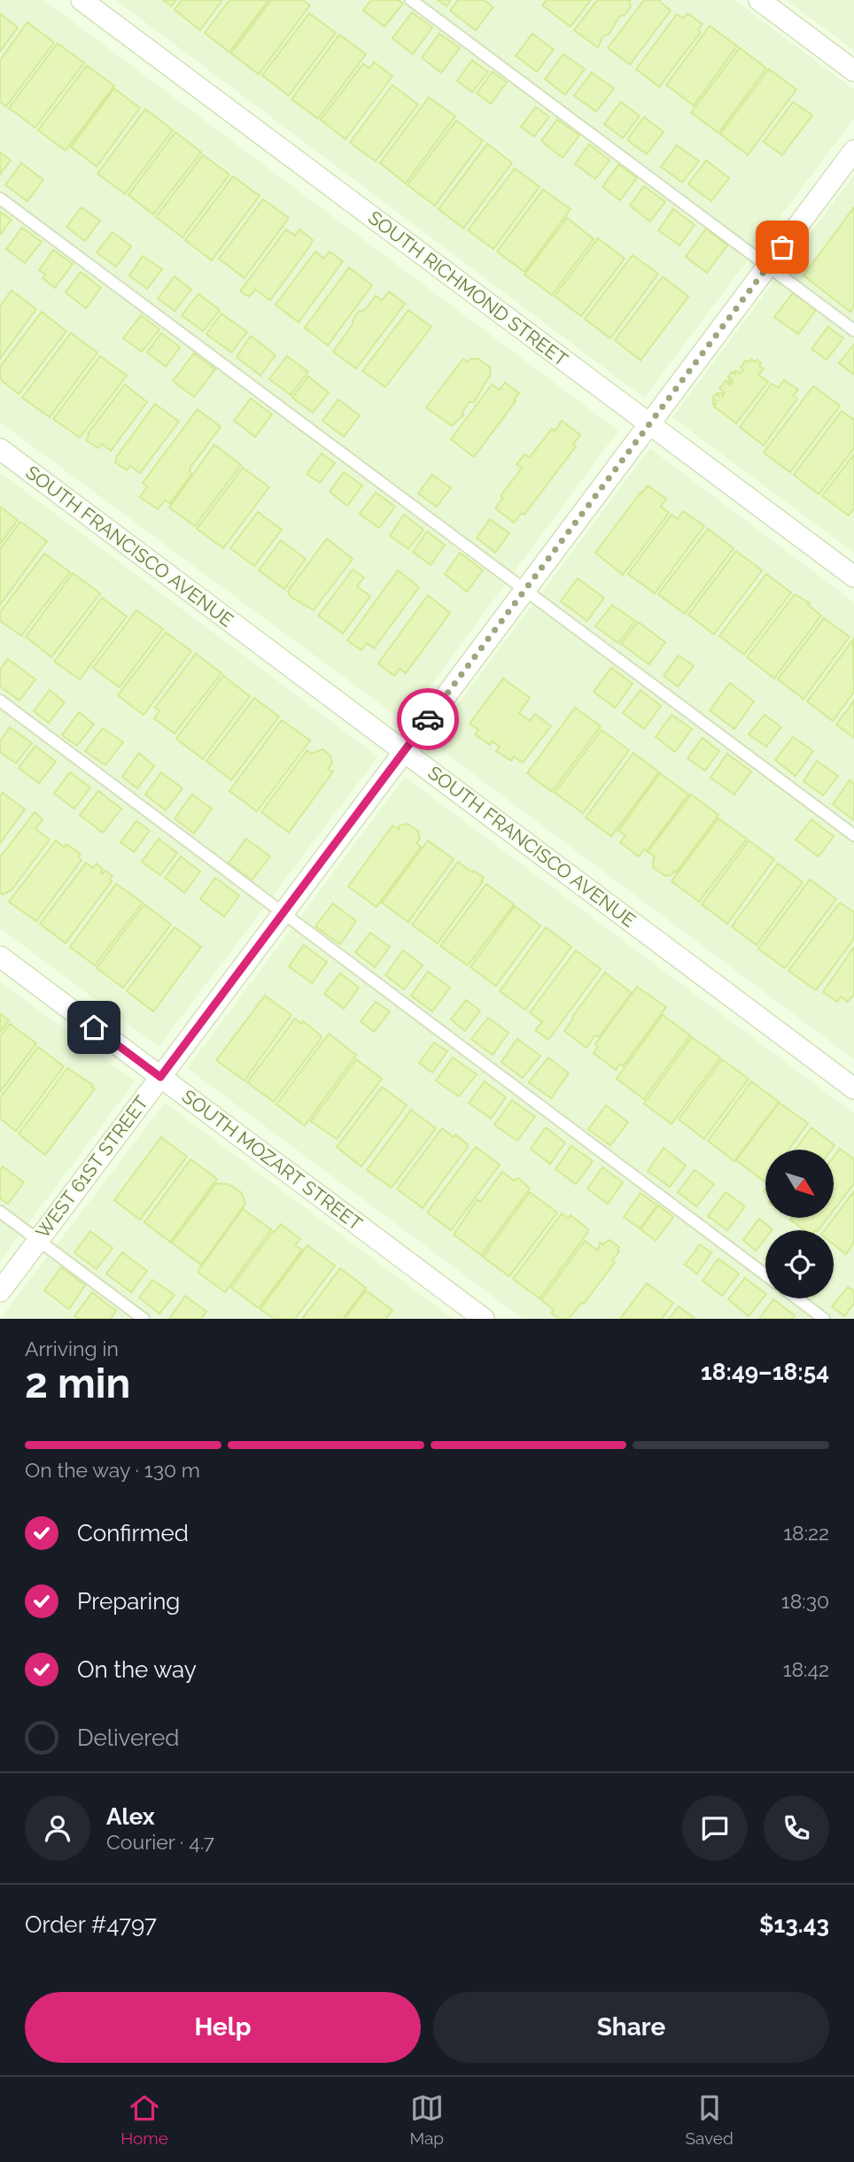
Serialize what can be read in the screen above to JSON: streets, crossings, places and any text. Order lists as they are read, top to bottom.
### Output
{
  "streets": {
    "street": [
      "SOUTH RICHMOND STREET",
      "SOUTH FRANCISCO AVENUE",
      "SOUTH MOZART STREET",
      "WEST 61ST STREET"
    ]
  },
  "crossings": [
    ["SOUTH RICHMOND STREET", "WEST 61ST STREET"],
    ["SOUTH FRANCISCO AVENUE", "WEST 61ST STREET"],
    ["SOUTH MOZART STREET", "WEST 61ST STREET"]
  ],
  "north": "bottom right",
  "page": {
    "heading": ["2 min", "Arriving in", "18:49–18:54"],
    "panel": [
      "Alex",
      "Courier · 4.7",
      "Order #4797",
      "$13.43"
    ],
    "bar": "On the way · 130 m",
    "list": [
      ["Confirmed", "18:22"],
      ["Preparing", "18:30"],
      ["On the way", "18:42"],
      "Delivered"
    ],
    "buttons": ["Help", "Share"],
    "tabs": ["Home", "Map", "Saved"]
  }
}
